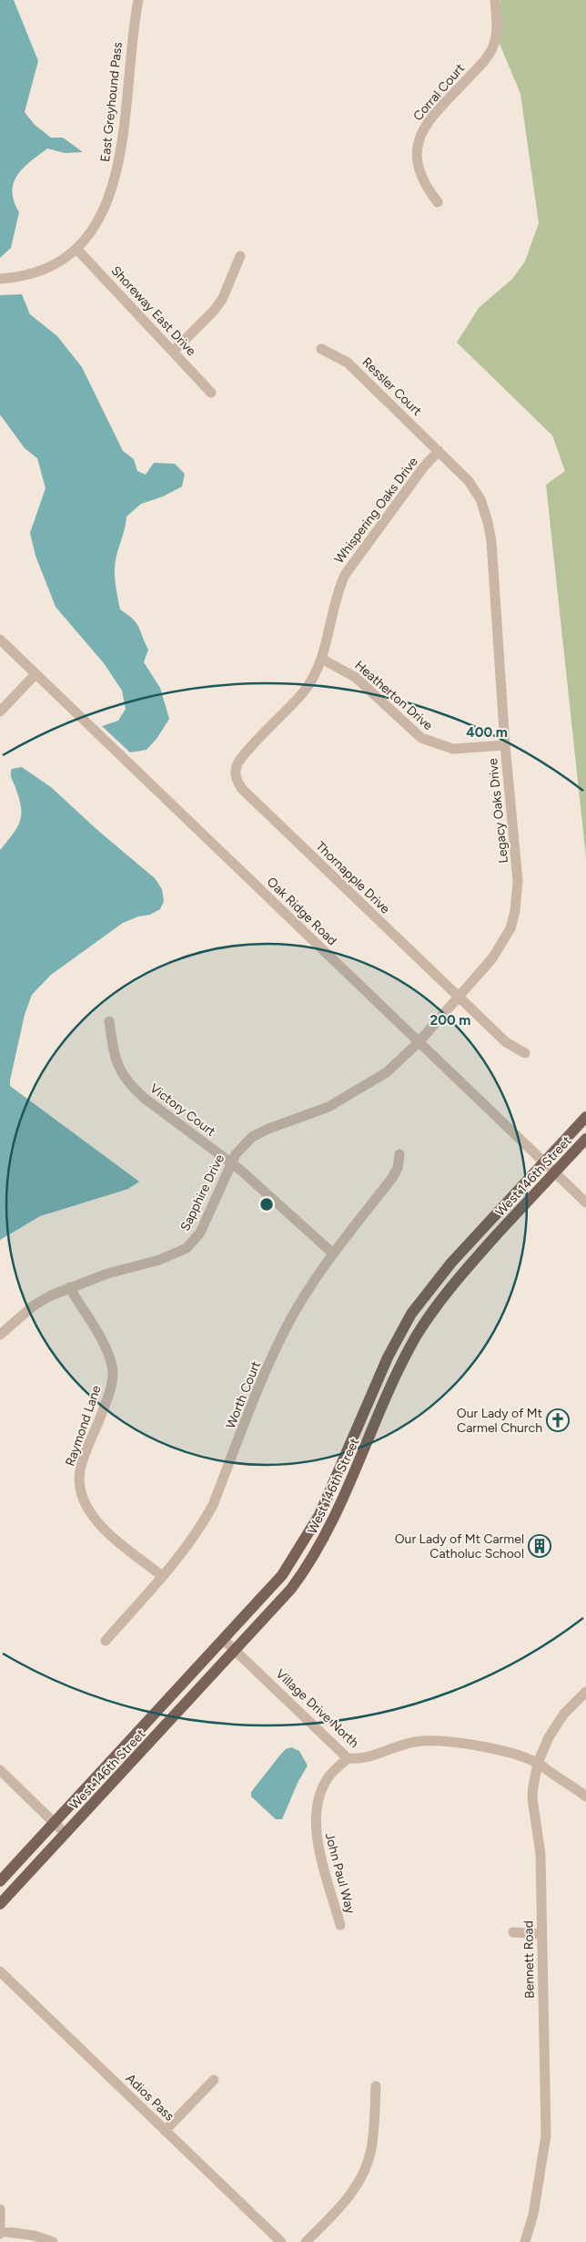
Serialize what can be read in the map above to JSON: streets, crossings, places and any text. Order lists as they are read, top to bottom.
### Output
{
  "streets": {
    "main road": ["West 146th Street"],
    "street": [
      "Corral Court",
      "East Greyhound Pass",
      "Shoreway East Drive",
      "Ressler Court",
      "Whispering Oaks Drive",
      "Heatherton Drive",
      "Legacy Oaks Drive",
      "Thornapple Drive",
      "Oak Ridge Road",
      "Victory Court",
      "Sapphire Drive",
      "Worth Court",
      "Raymond Lane",
      "Village Drive North",
      "John Paul Way",
      "Bennett Road",
      "Adios Pass"
    ]
  },
  "crossings": [
    ["East Greyhound Pass", "Shoreway East Drive"],
    ["Ressler Court", "Whispering Oaks Drive"],
    ["Ressler Court", "Legacy Oaks Drive"],
    ["Whispering Oaks Drive", "Heatherton Drive"],
    ["Whispering Oaks Drive", "Legacy Oaks Drive"],
    ["Whispering Oaks Drive", "Thornapple Drive"],
    ["Heatherton Drive", "Legacy Oaks Drive"],
    ["Legacy Oaks Drive", "Thornapple Drive"],
    ["Legacy Oaks Drive", "Oak Ridge Road"],
    ["Legacy Oaks Drive", "Sapphire Drive"],
    ["Oak Ridge Road", "West 146th Street"],
    ["Oak Ridge Road", "Sapphire Drive"],
    ["Victory Court", "Sapphire Drive"],
    ["Victory Court", "Worth Court"],
    ["West 146th Street", "Village Drive North"],
    ["Sapphire Drive", "Raymond Lane"],
    ["Worth Court", "Raymond Lane"],
    ["Village Drive North", "John Paul Way"],
    ["Village Drive North", "Bennett Road"]
  ],
  "places": {
    "church": ["Our Lady of Mt Carmel Church"],
    "building": ["Our Lady of Mt Carmel Catholuc School"]
  },
  "rings": ["400 m", "200 m"]
}
